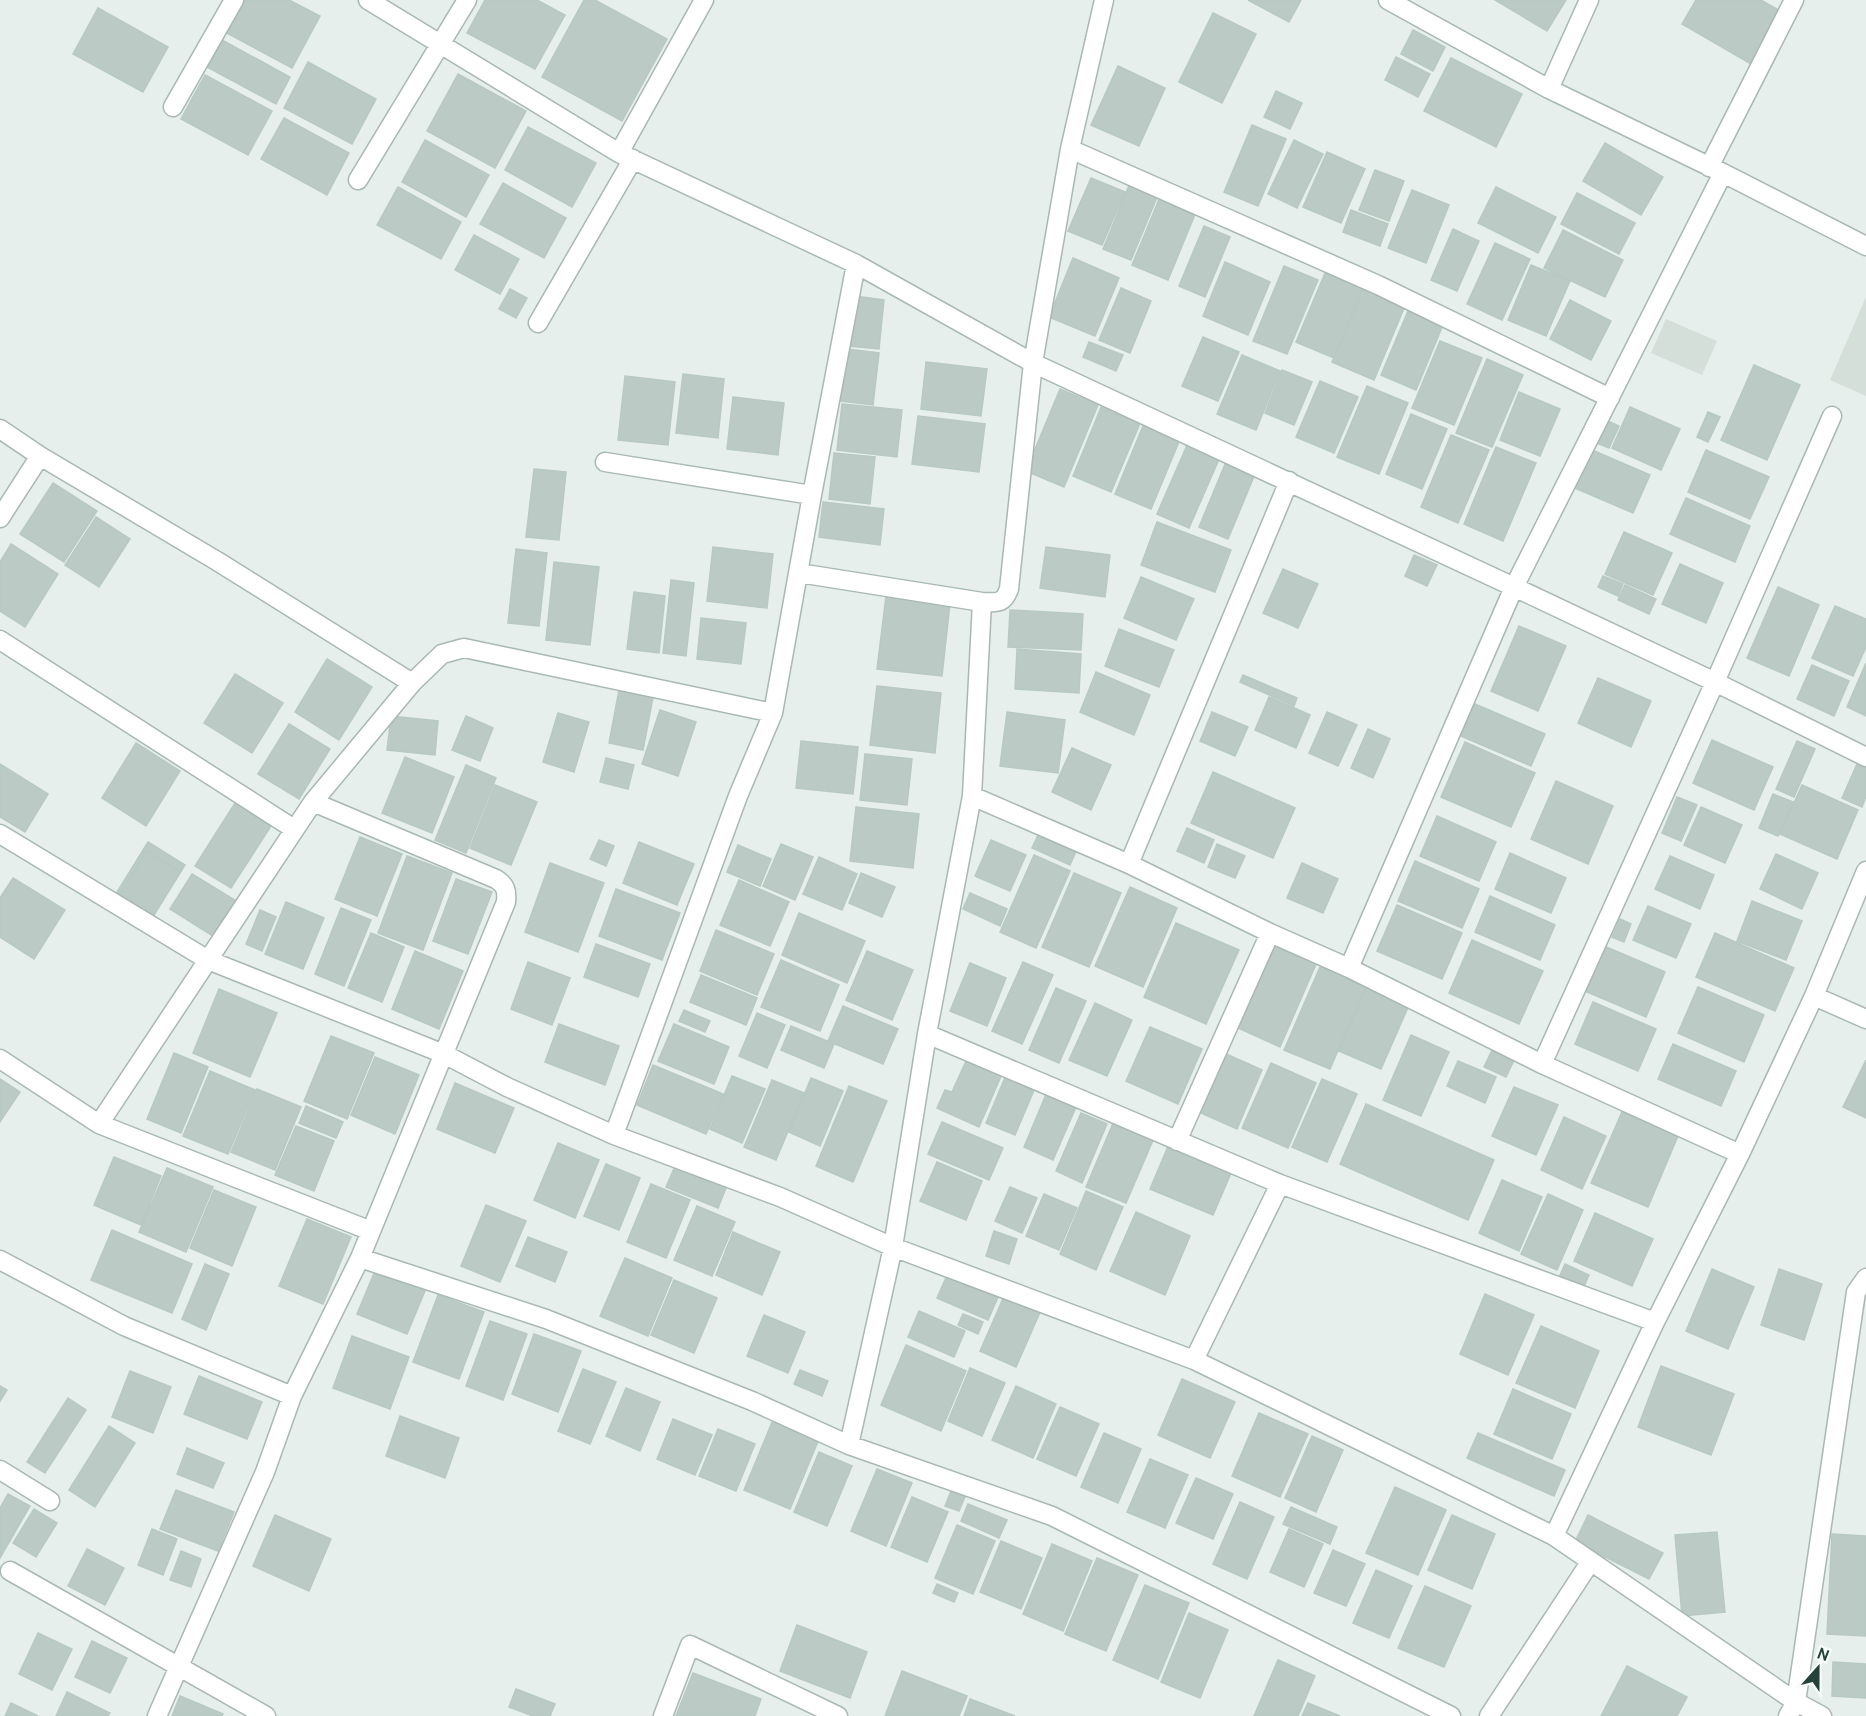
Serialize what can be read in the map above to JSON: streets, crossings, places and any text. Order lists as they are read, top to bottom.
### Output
{
  "north": "top"
}
